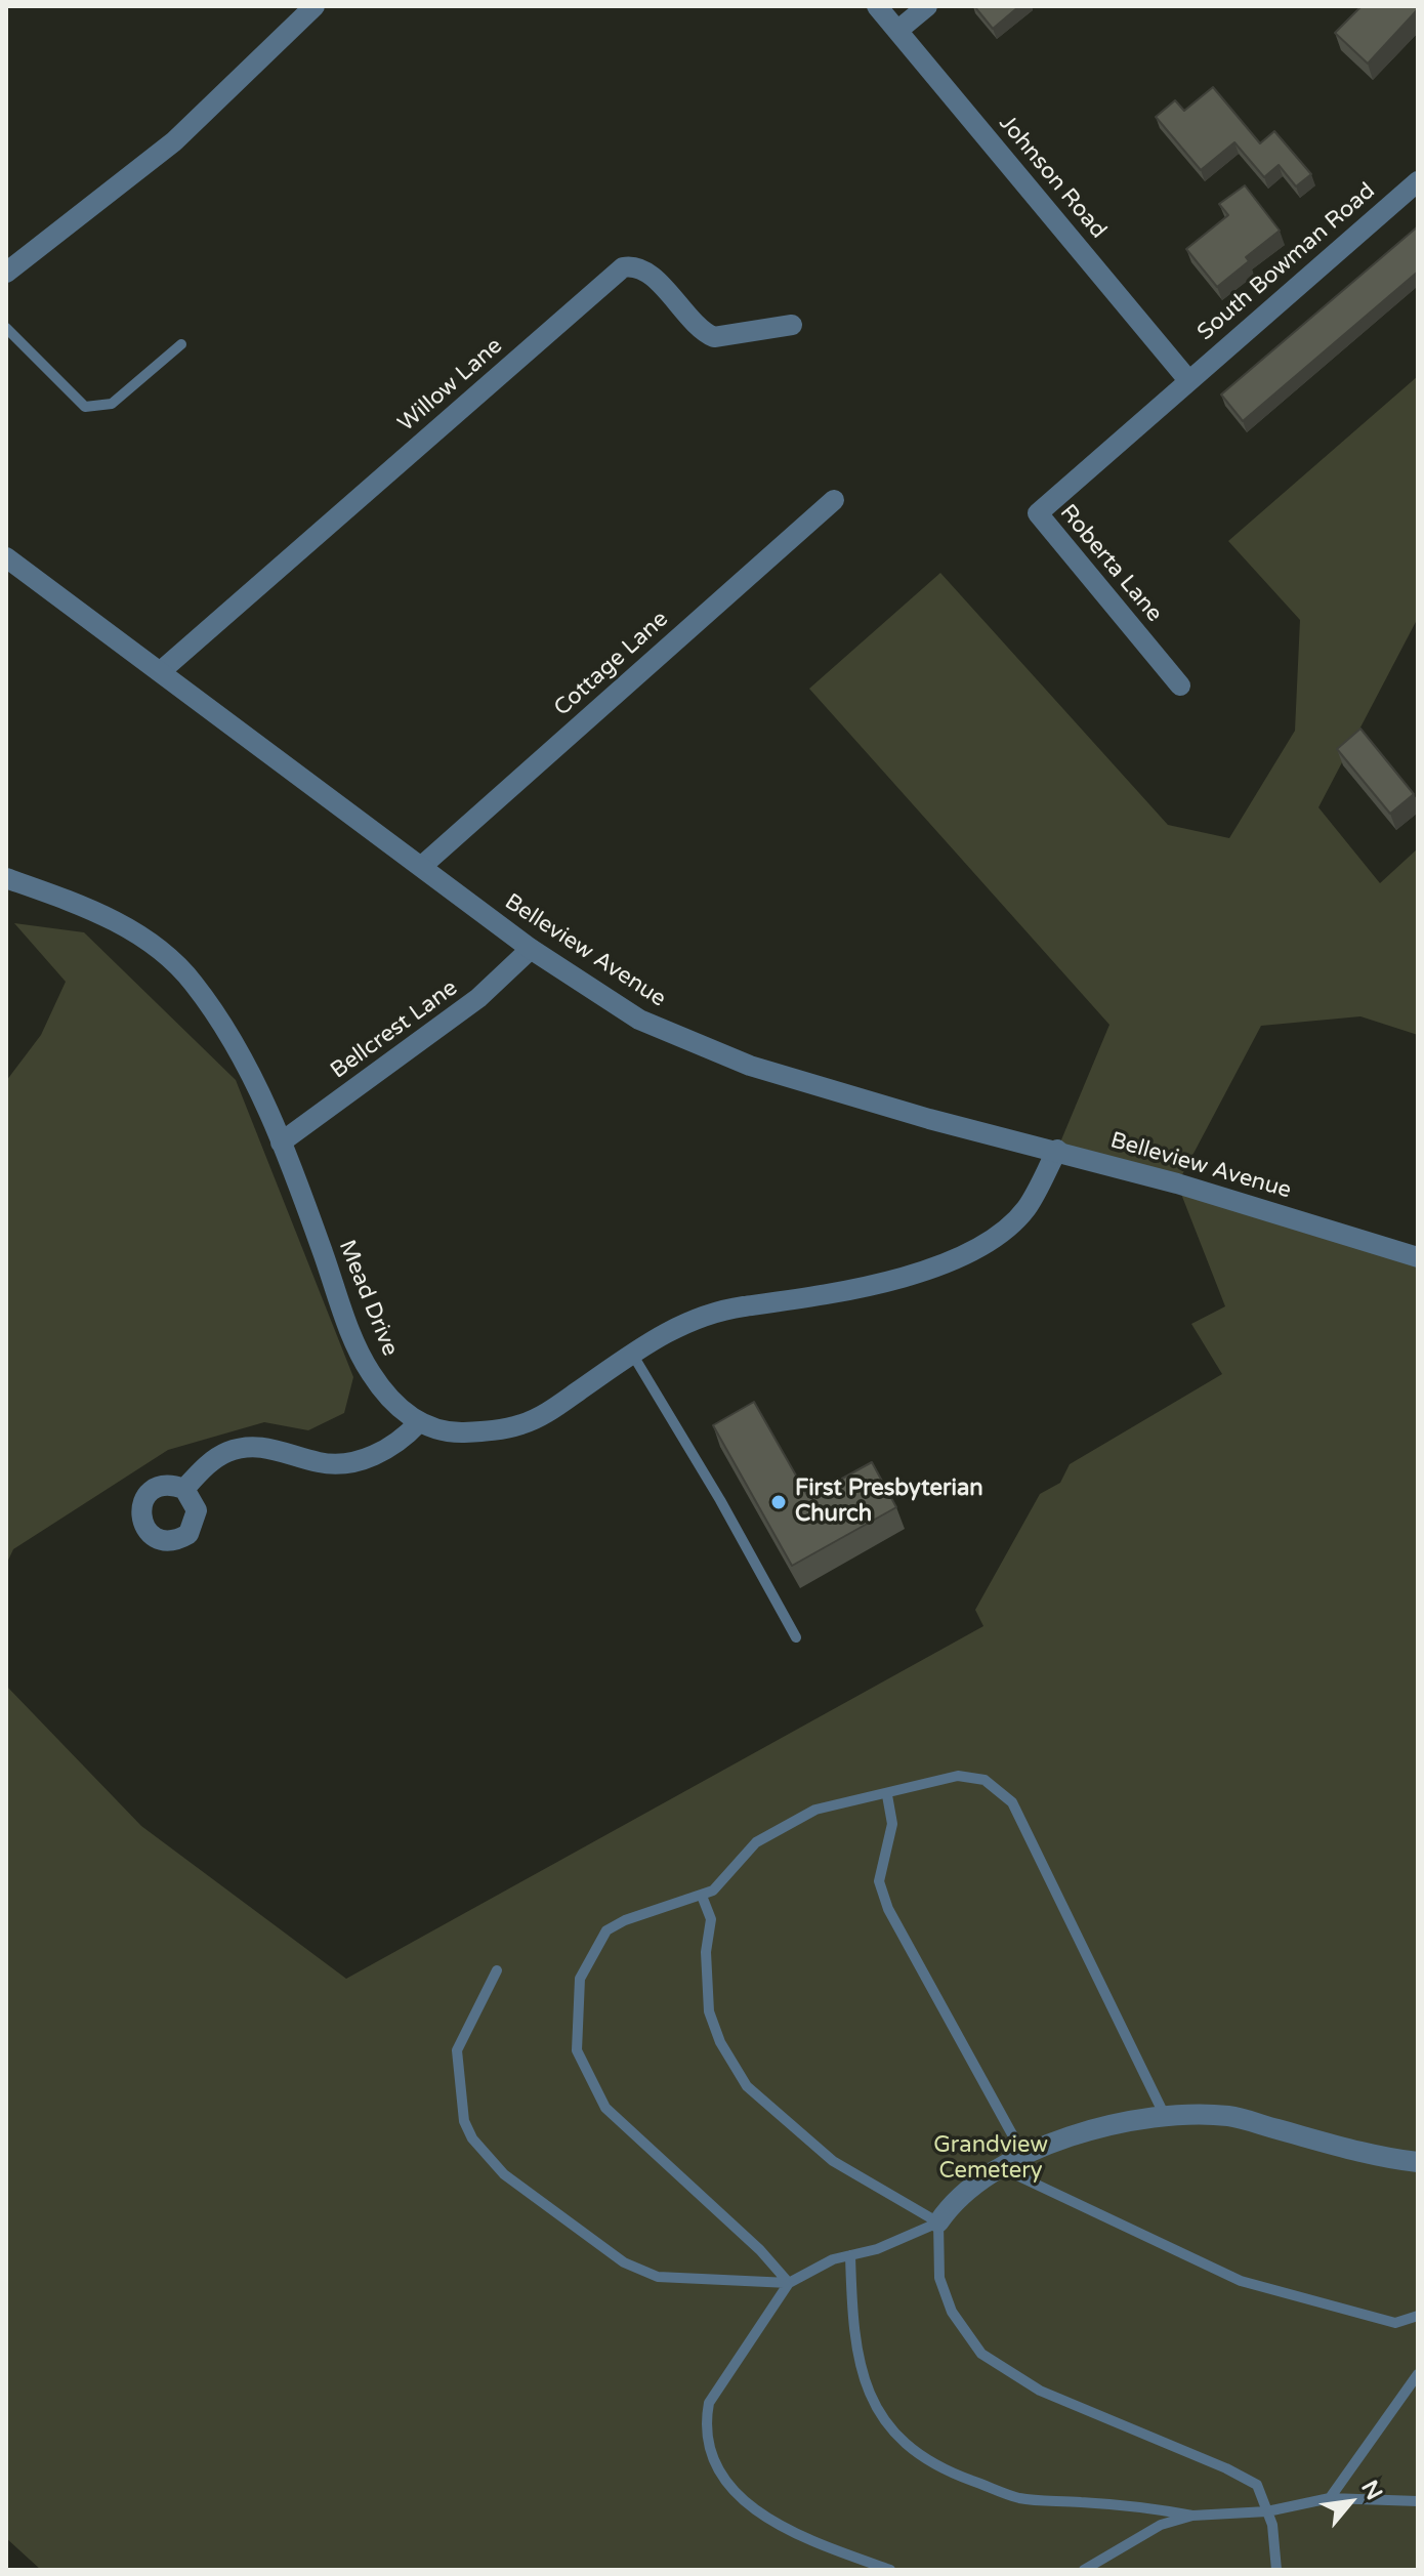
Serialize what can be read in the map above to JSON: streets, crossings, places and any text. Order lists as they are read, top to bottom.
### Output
{
  "streets": {
    "street": [
      "Johnson Road",
      "South Bowman Road",
      "Willow Lane",
      "Roberta Lane",
      "Cottage Lane",
      "Belleview Avenue",
      "Bellcrest Lane",
      "Mead Drive"
    ]
  },
  "crossings": [
    ["Johnson Road", "South Bowman Road"],
    ["Johnson Road", "Roberta Lane"],
    ["South Bowman Road", "Roberta Lane"],
    ["Willow Lane", "Belleview Avenue"],
    ["Cottage Lane", "Belleview Avenue"],
    ["Belleview Avenue", "Bellcrest Lane"],
    ["Belleview Avenue", "Mead Drive"],
    ["Bellcrest Lane", "Mead Drive"]
  ],
  "parks": ["Grandview Cemetery"],
  "places": ["First Presbyterian Church"],
  "north": "top right"
}
